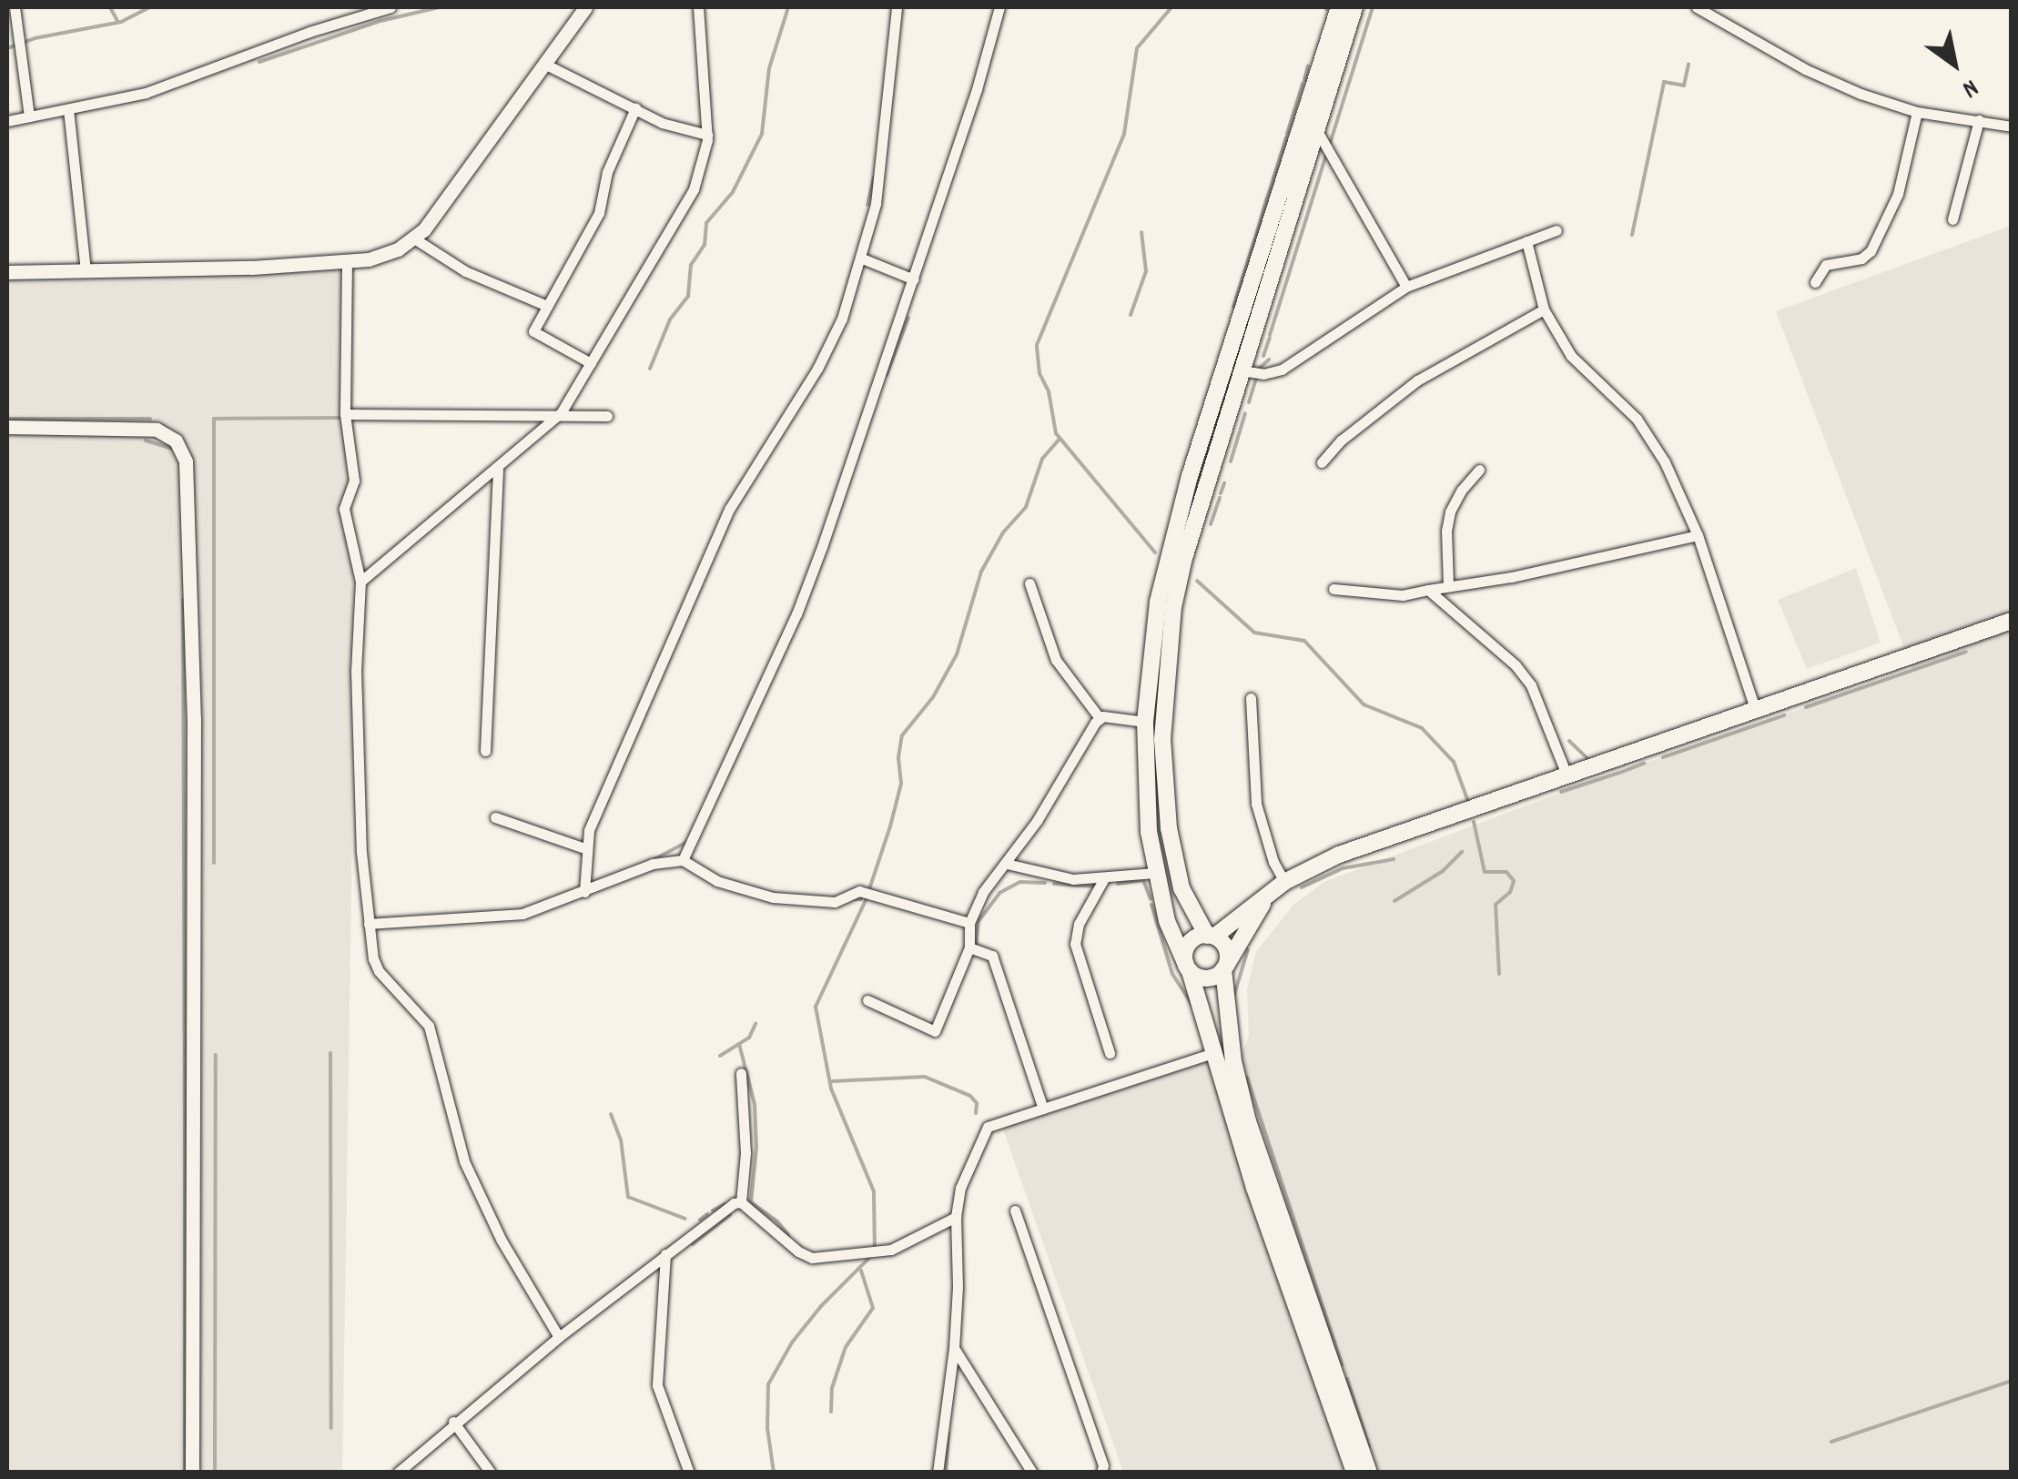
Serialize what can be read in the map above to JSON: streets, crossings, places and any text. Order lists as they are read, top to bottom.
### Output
{
  "north": "bottom right"
}
